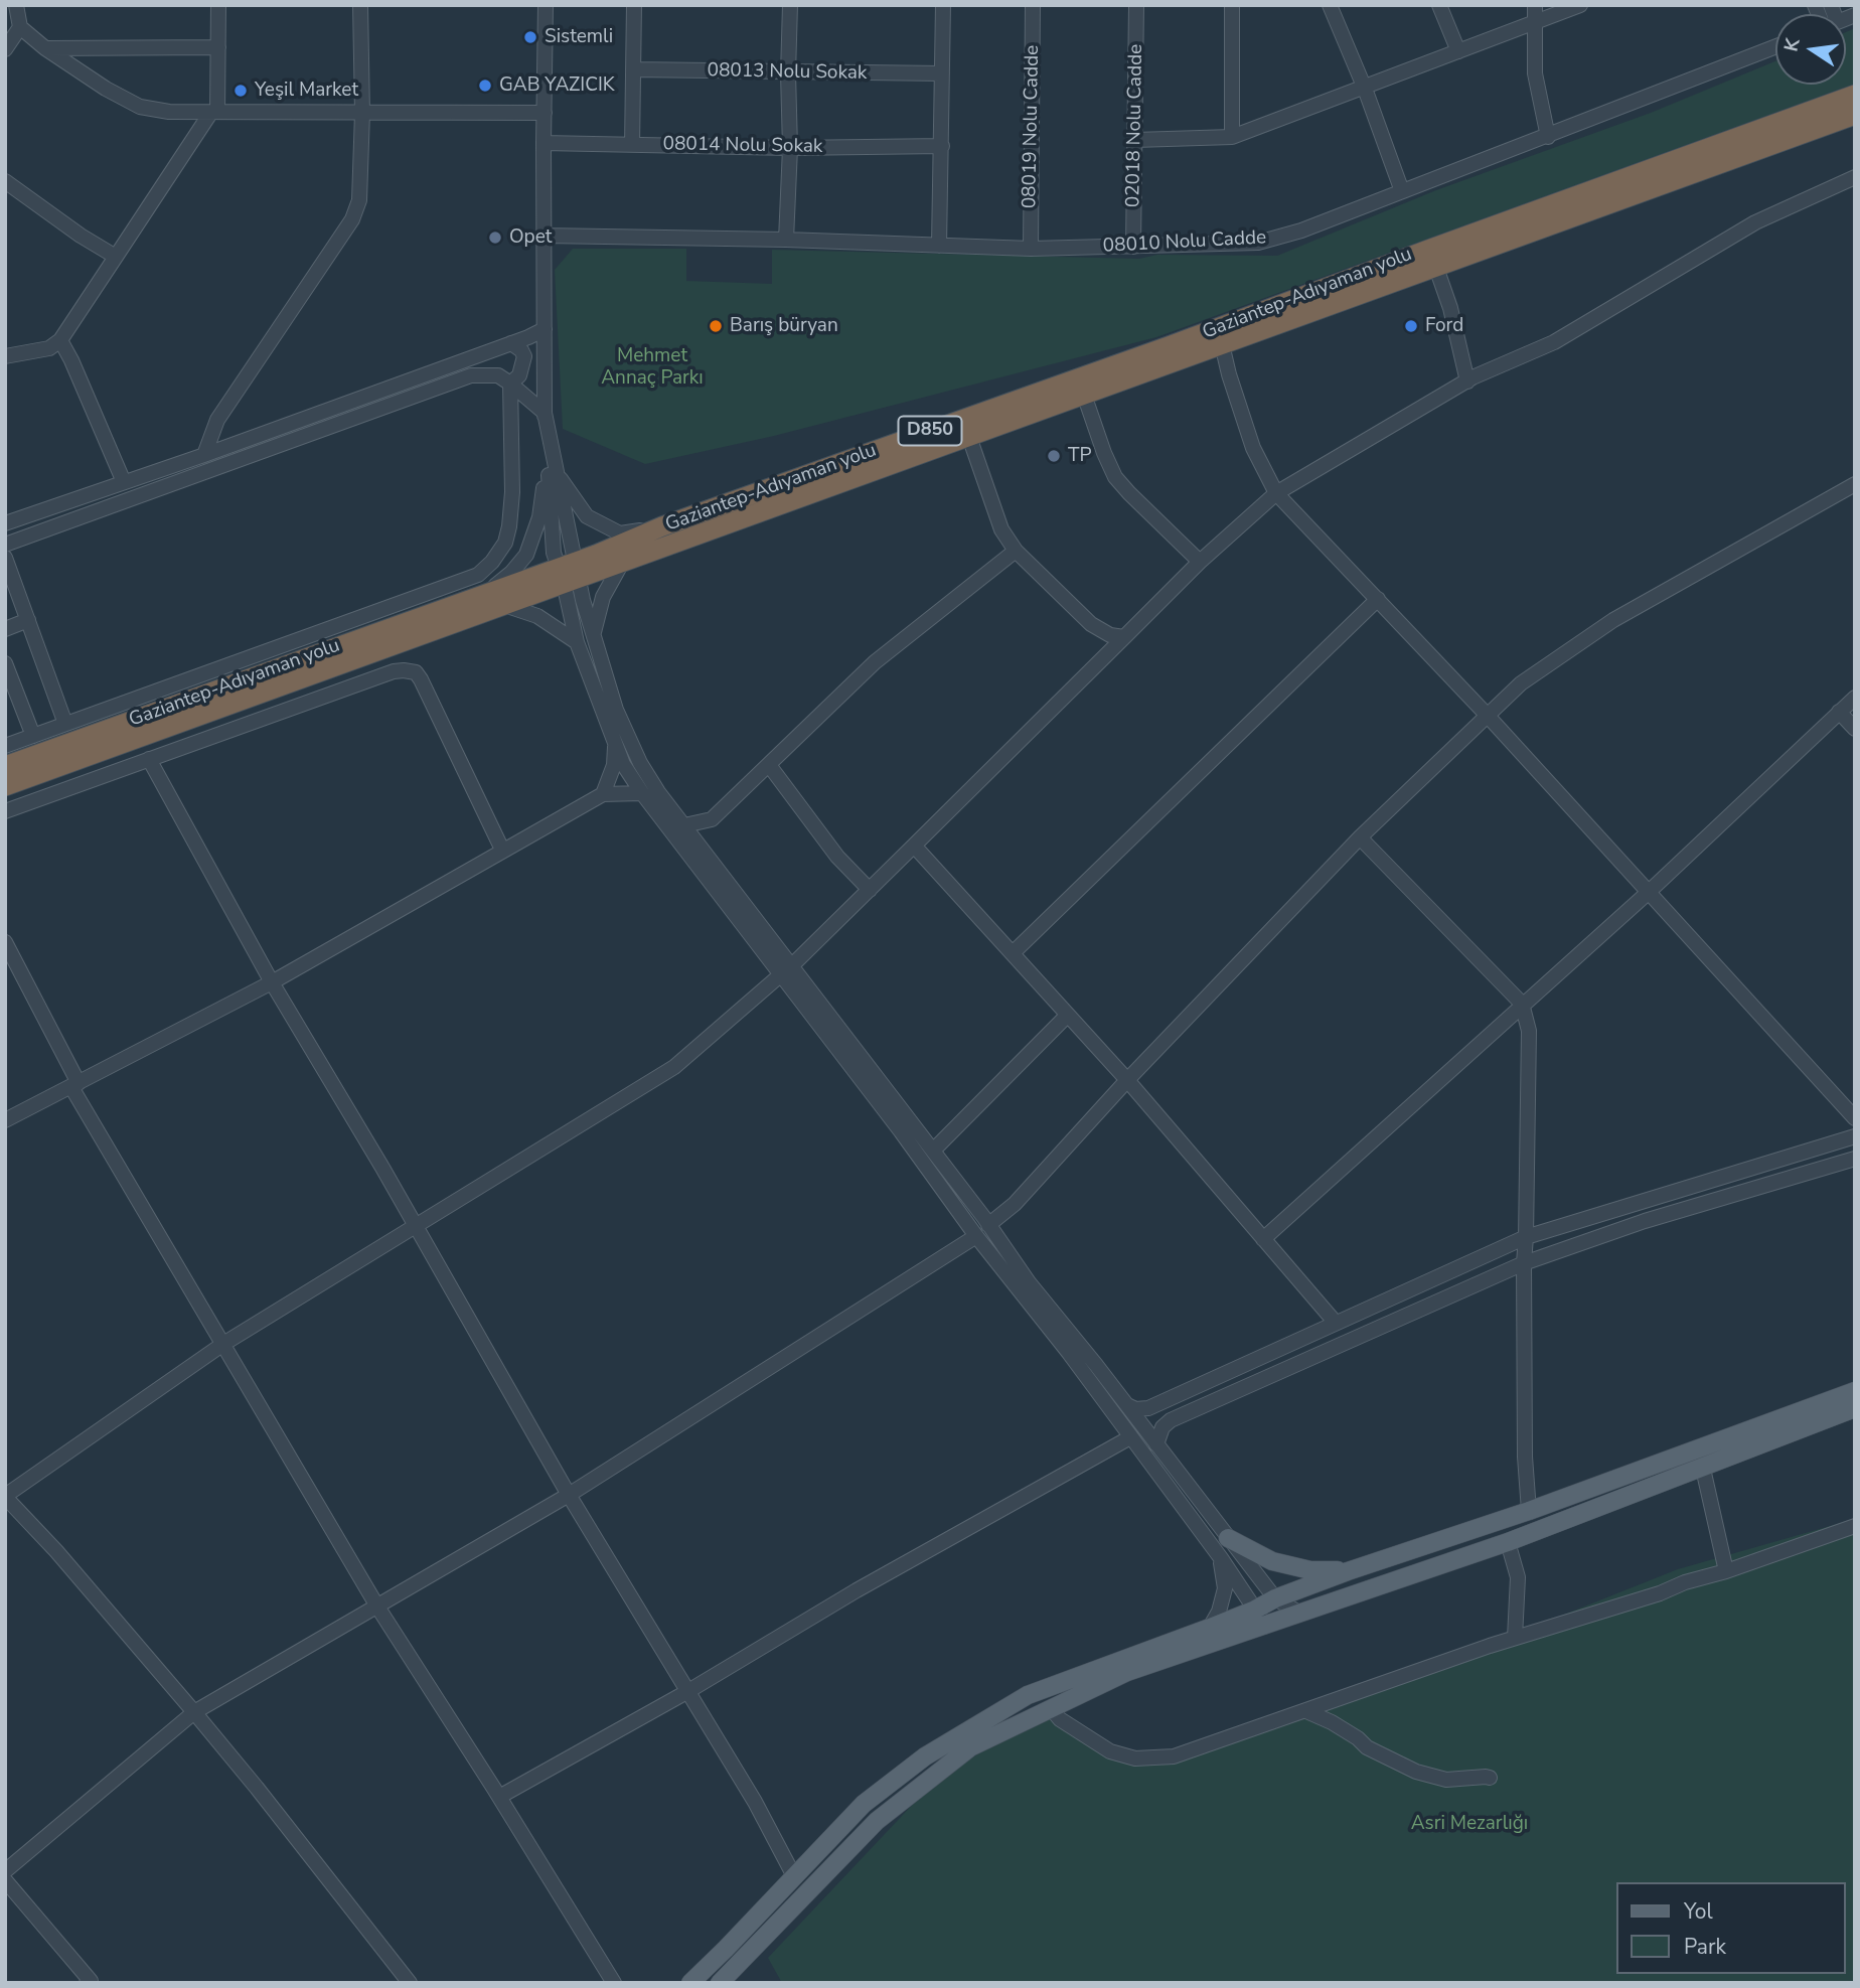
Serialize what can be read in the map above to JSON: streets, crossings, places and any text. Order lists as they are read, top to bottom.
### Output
{
  "streets": {
    "highway": ["Gaziantep-Adıyaman yolu", "D850"],
    "street": [
      "08013 Nolu Sokak",
      "02018 Nolu Cadde",
      "08019 Nolu Cadde",
      "08014 Nolu Sokak",
      "08010 Nolu Cadde"
    ]
  },
  "crossings": [
    ["02018 Nolu Cadde", "08010 Nolu Cadde"],
    ["08019 Nolu Cadde", "08010 Nolu Cadde"]
  ],
  "parks": ["Mehmet Annaç Parkı", "Asri Mezarlığı"],
  "places": [
    "Sistemli",
    "GAB YAZICIK",
    "Yeşil Market",
    "Opet",
    "Barış büryan",
    "Ford",
    "TP"
  ],
  "legend": ["Yol", "Park"],
  "north": "left"
}
